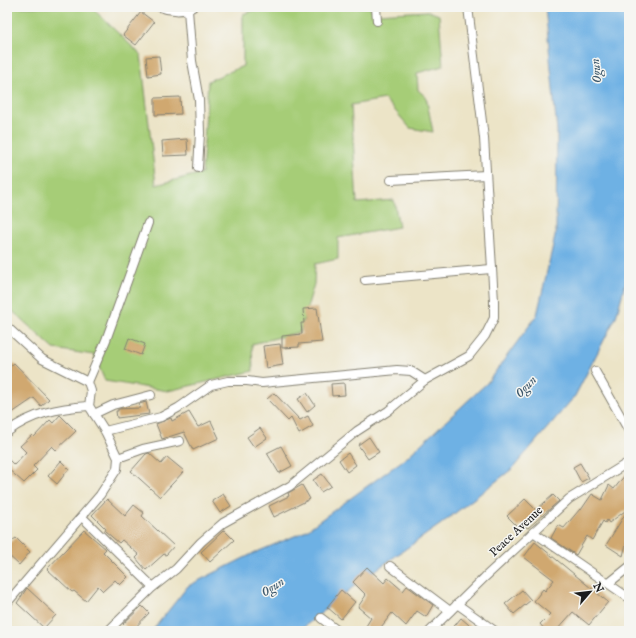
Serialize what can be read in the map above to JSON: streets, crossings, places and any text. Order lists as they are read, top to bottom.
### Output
{
  "streets": {
    "street": ["Peace Avenue"]
  },
  "water": ["Ogun"],
  "north": "top right"
}
